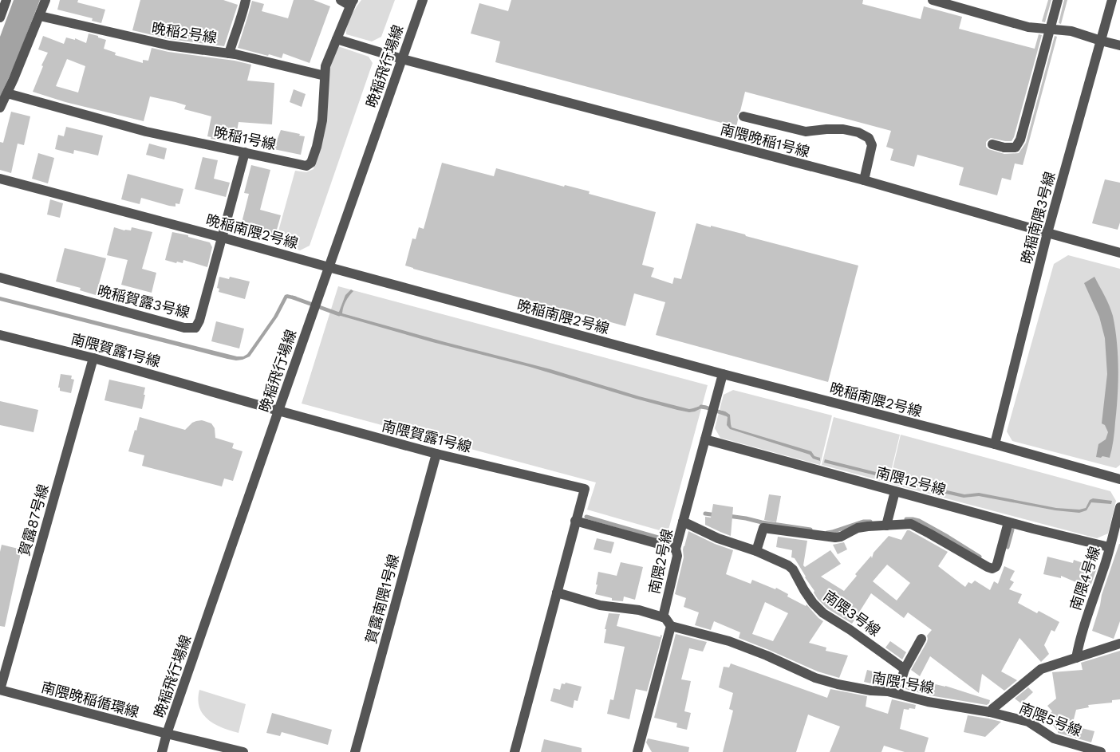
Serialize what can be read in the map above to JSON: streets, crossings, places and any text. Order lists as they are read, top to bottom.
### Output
{
  "streets": {
    "street": [
      "晩稲2号線",
      "晩稲飛行場線",
      "晩稲1号線",
      "南隈晩稲1号線",
      "晩稲南隈3号線",
      "晩稲南隈2号線",
      "晩稲賀露3号線",
      "南隈賀露1号線",
      "南隈12号線",
      "賀露87号線",
      "南隈2号線",
      "南隈4号線",
      "賀露南隈1号線",
      "南隈3号線",
      "南隈1号線",
      "南隈晩稲循環線",
      "南隈5号線"
    ]
  },
  "crossings": [
    ["晩稲2号線", "晩稲1号線"],
    ["晩稲飛行場線", "南隈晩稲1号線"],
    ["晩稲飛行場線", "晩稲南隈2号線"],
    ["晩稲飛行場線", "南隈賀露1号線"],
    ["晩稲飛行場線", "南隈晩稲循環線"],
    ["晩稲1号線", "南隈晩稲1号線"],
    ["晩稲1号線", "晩稲賀露3号線"],
    ["南隈晩稲1号線", "晩稲南隈3号線"],
    ["晩稲南隈3号線", "晩稲南隈2号線"],
    ["晩稲南隈2号線", "晩稲賀露3号線"],
    ["晩稲南隈2号線", "南隈2号線"],
    ["南隈賀露1号線", "賀露87号線"],
    ["南隈賀露1号線", "賀露南隈1号線"],
    ["南隈12号線", "南隈2号線"],
    ["南隈12号線", "南隈4号線"],
    ["賀露87号線", "南隈晩稲循環線"],
    ["南隈2号線", "南隈3号線"],
    ["南隈1号線", "南隈5号線"]
  ]
}
